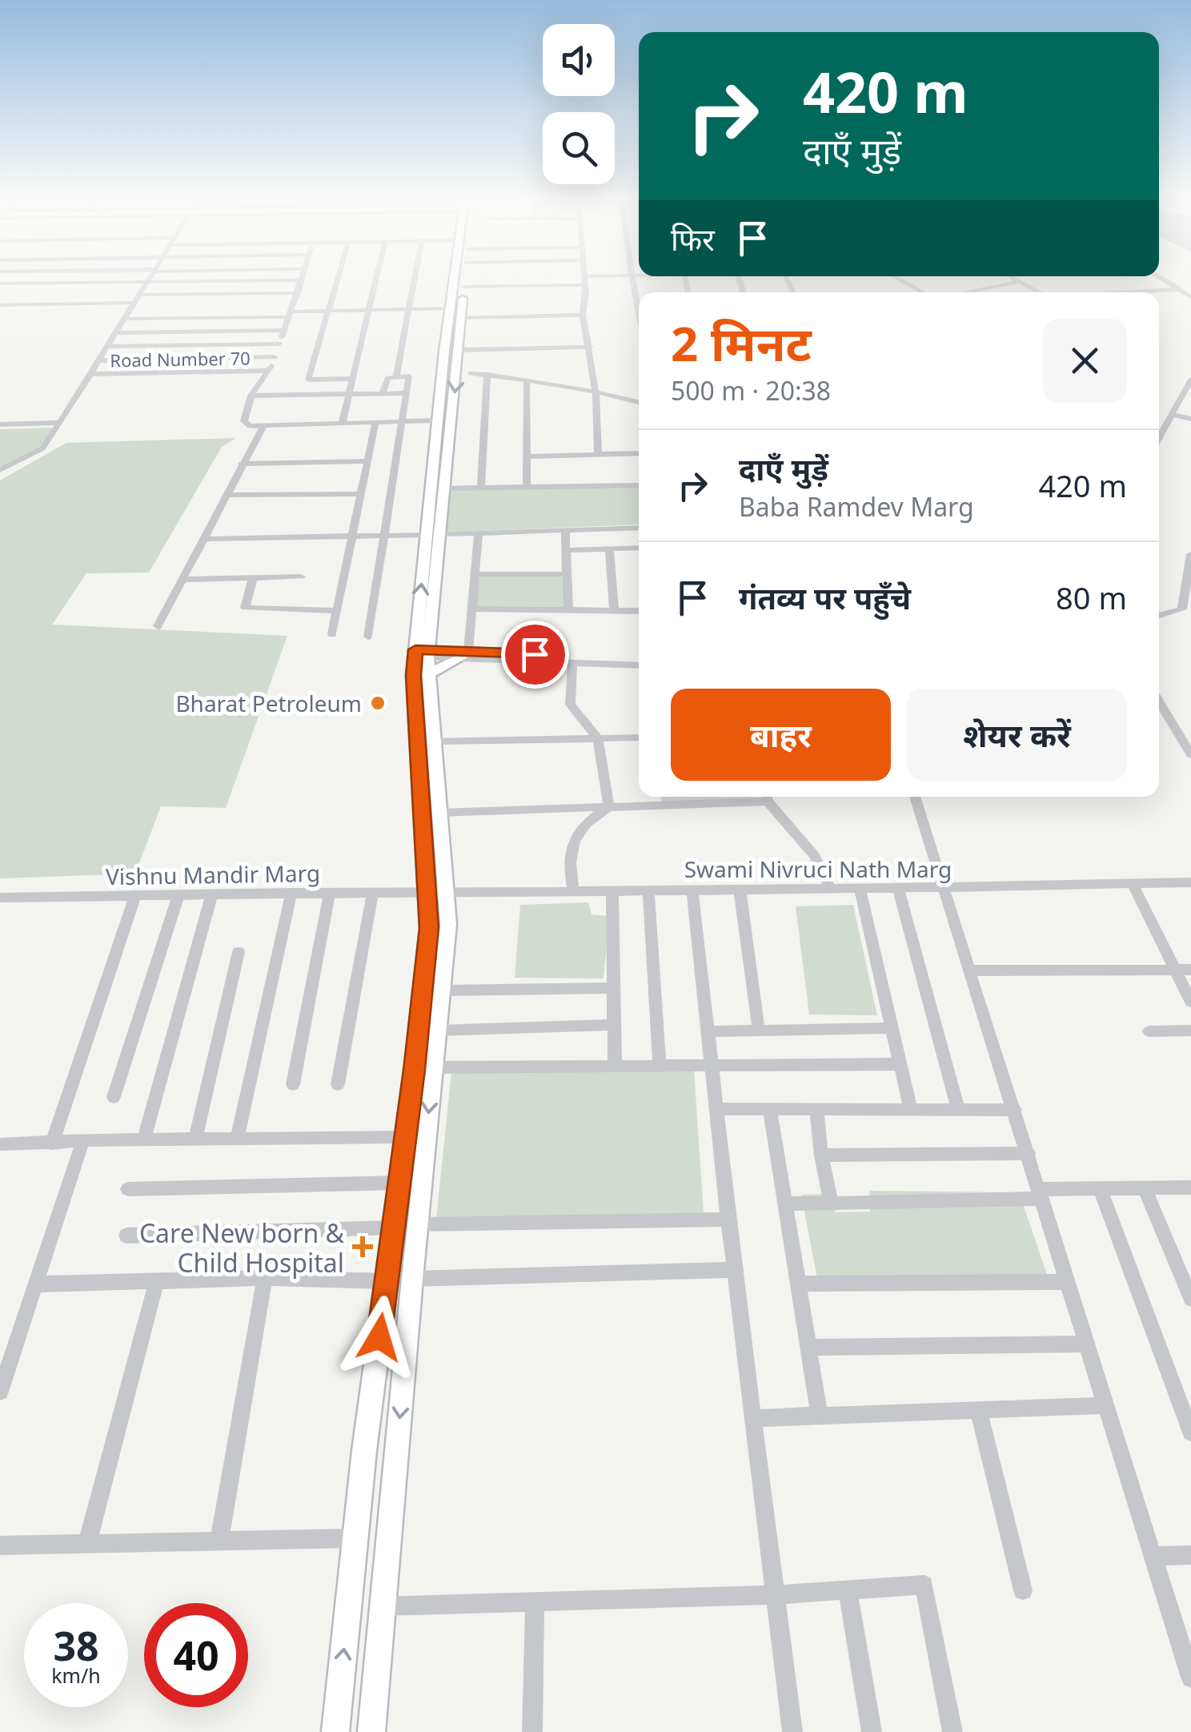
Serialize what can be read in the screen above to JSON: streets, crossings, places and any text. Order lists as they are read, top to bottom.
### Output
{
  "streets": {
    "street": ["Road Number 70", "Swami Nivruci Nath Marg", "Vishnu Mandir Marg"]
  },
  "crossings": [
    ["Swami Nivruci Nath Marg", "Vishnu Mandir Marg"]
  ],
  "places": {
    "other": ["Bharat Petroleum"],
    "health": ["Care New born & Child Hospital"]
  },
  "page": {
    "turn": ["420 m", "दाएँ मुड़ें"],
    "then": "फिर",
    "heading": ["2 मिनट", "500 m · 20:38"],
    "list": [
      {
        "name": "दाएँ मुड़ें",
        "note": "Baba Ramdev Marg",
        "value": "420 m"
      },
      {
        "name": "गंतव्य पर पहुँचे",
        "value": "80 m"
      }
    ],
    "buttons": ["बाहर", "शेयर करें"],
    "speed": "38 km/h",
    "limit": "40"
  }
}
